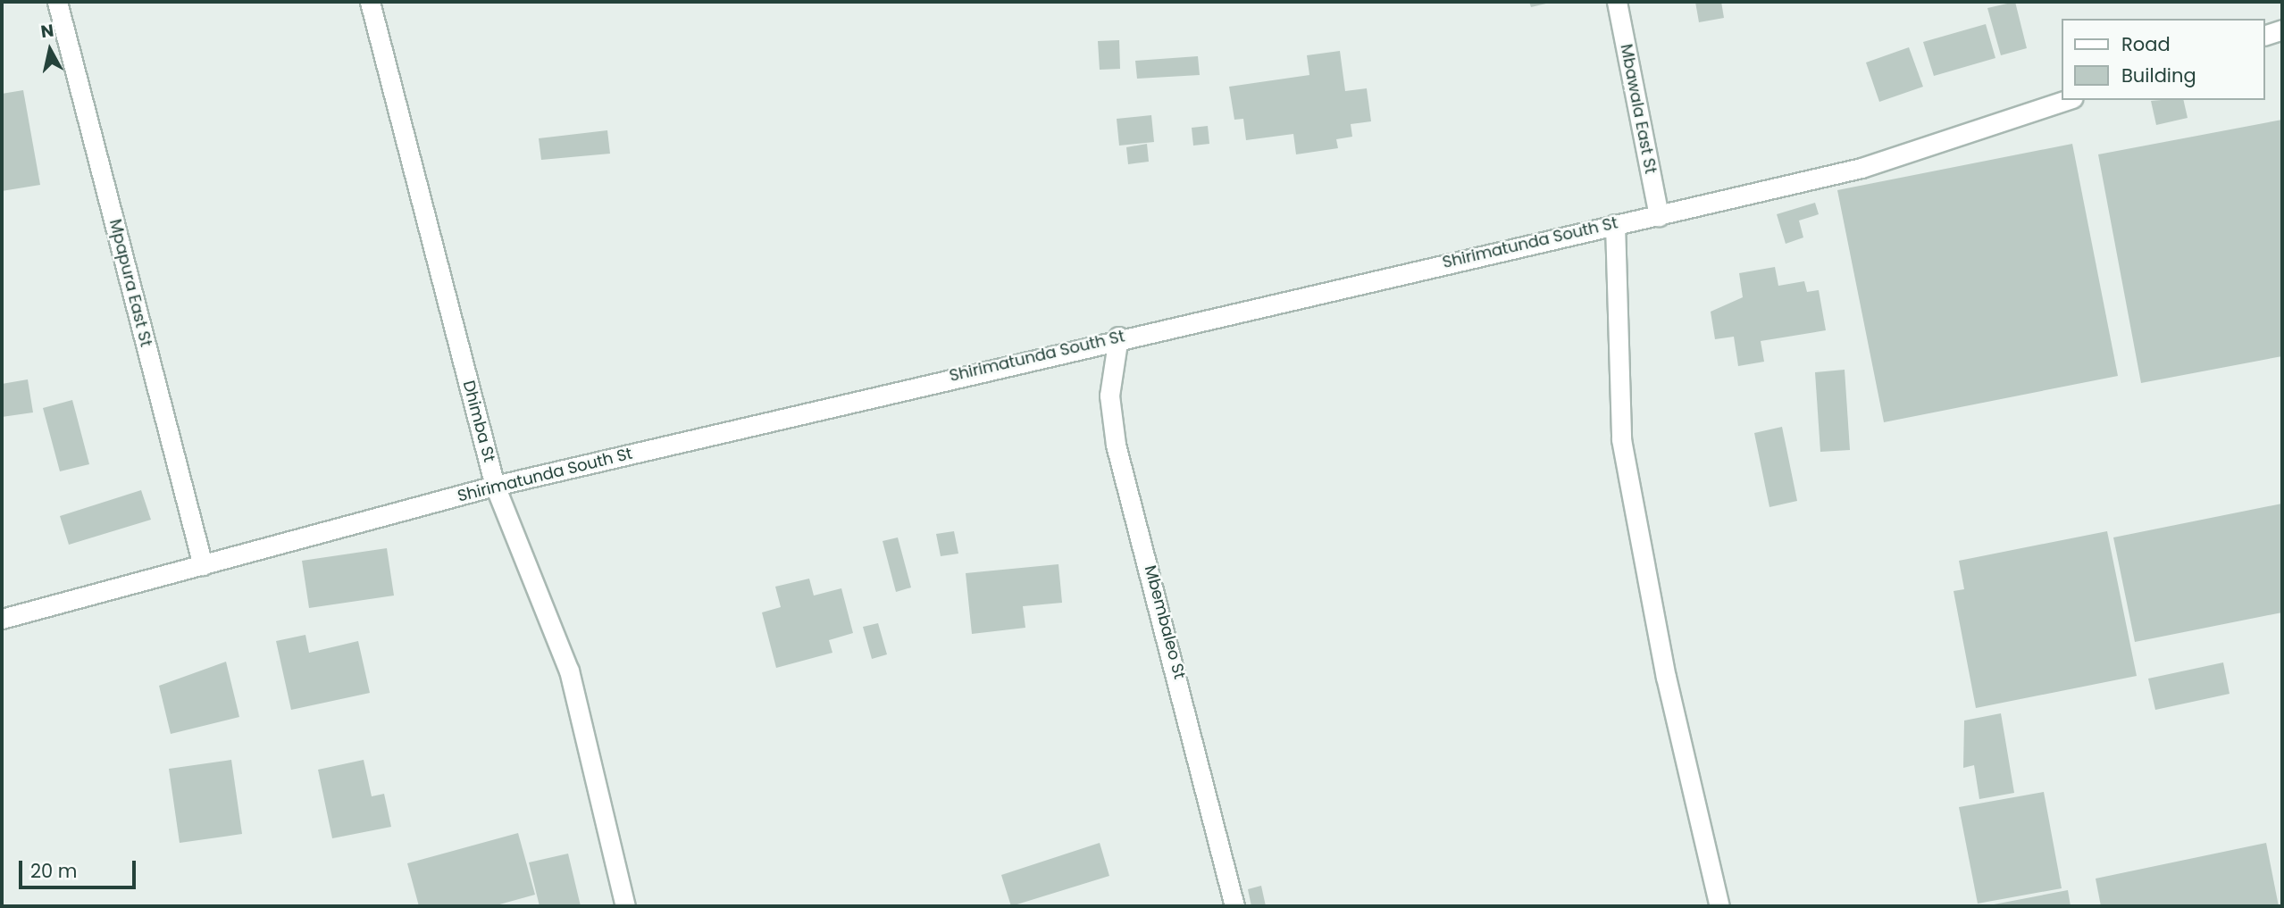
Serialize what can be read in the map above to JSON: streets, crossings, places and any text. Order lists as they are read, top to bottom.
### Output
{
  "streets": {
    "street": [
      "Mbawala East St",
      "Shirimatunda South St",
      "Mpapura East St",
      "Dhimba St",
      "Mbembaleo St"
    ]
  },
  "crossings": [
    ["Mbawala East St", "Shirimatunda South St"],
    ["Shirimatunda South St", "Mpapura East St"],
    ["Shirimatunda South St", "Dhimba St"],
    ["Shirimatunda South St", "Mbembaleo St"]
  ],
  "legend": ["Road", "Building"],
  "scale_bar": "20 m",
  "north": "top"
}
